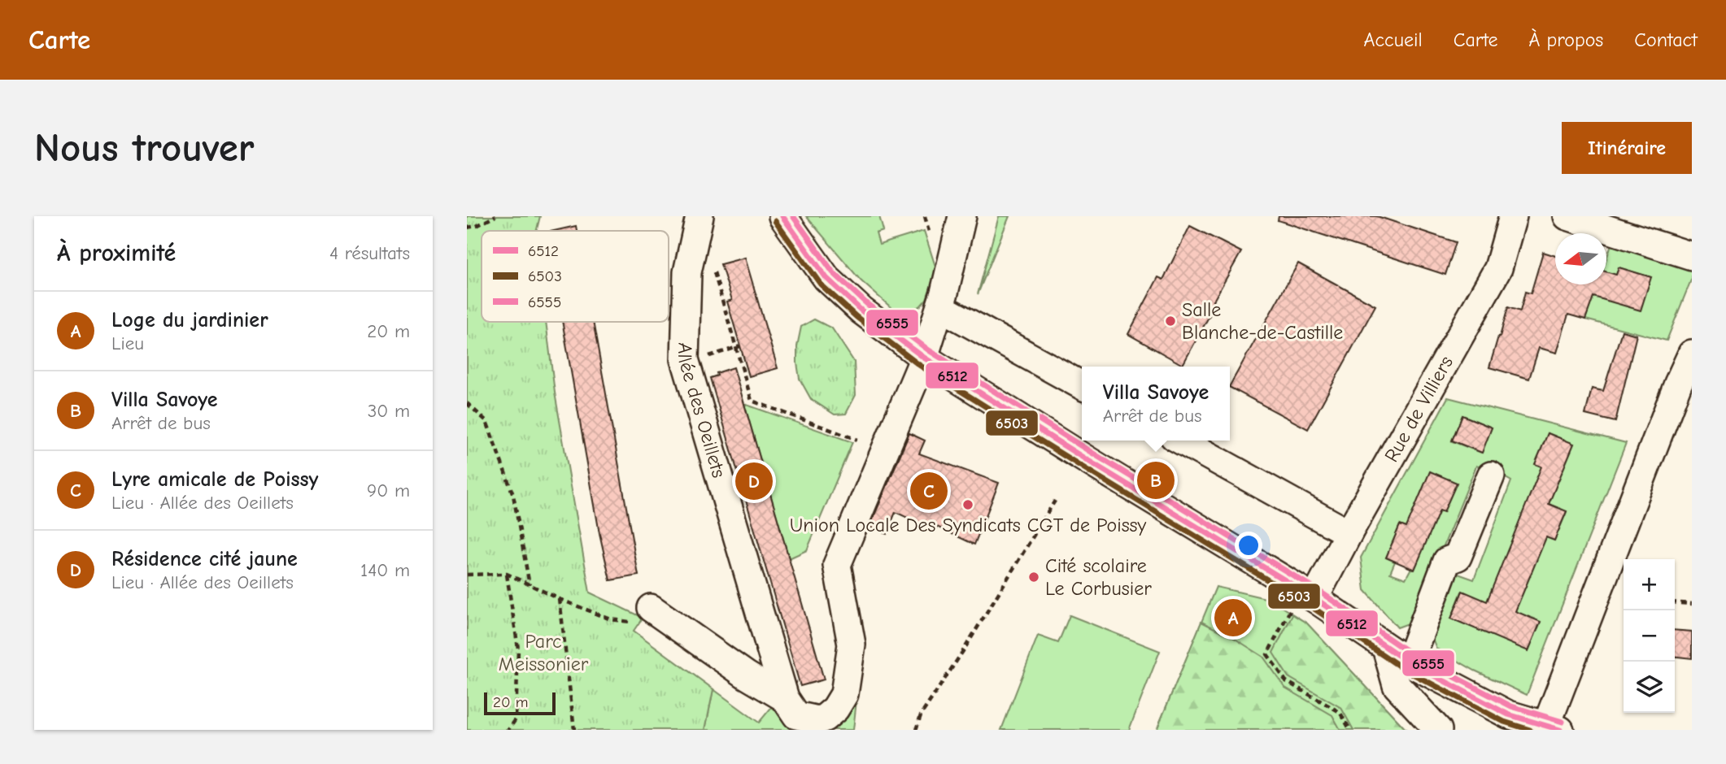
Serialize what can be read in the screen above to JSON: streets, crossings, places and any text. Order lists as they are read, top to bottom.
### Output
{
  "streets": {
    "street": ["Rue de Villiers", "Allée des Oeillets"]
  },
  "parks": ["Parc Meissonier"],
  "places": ["Salle Blanche-de-Castille", "Union Locale Des Syndicats CGT de Poissy", "Cité scolaire Le Corbusier"],
  "lines": ["transit line 6512", "transit line 6555", "transit line 6503"],
  "legend": ["6512", "6503", "6555"],
  "scale_bar": "20 m",
  "north": "left",
  "page": {
    "header": "Carte",
    "nav": [
      "Accueil",
      "Carte",
      "À propos",
      "Contact"
    ],
    "buttons": "Itinéraire",
    "title": "Nous trouver",
    "heading": ["À proximité", "4 résultats"],
    "list": [
      {
        "mark": "A",
        "name": "Loge du jardinier",
        "note": "Lieu",
        "value": "20 m"
      },
      {
        "mark": "B",
        "name": "Villa Savoye",
        "note": "Arrêt de bus",
        "value": "30 m"
      },
      {
        "mark": "C",
        "name": "Lyre amicale de Poissy",
        "note": "Lieu · Allée des Oeillets",
        "value": "90 m"
      },
      {
        "mark": "D",
        "name": "Résidence cité jaune",
        "note": "Lieu · Allée des Oeillets",
        "value": "140 m"
      }
    ],
    "popup": ["Villa Savoye", "Arrêt de bus"],
    "pins": [
      "B",
      "D",
      "C",
      "A"
    ],
    "map_buttons": ["+", "−"],
    "scale": "20 m"
  }
}
